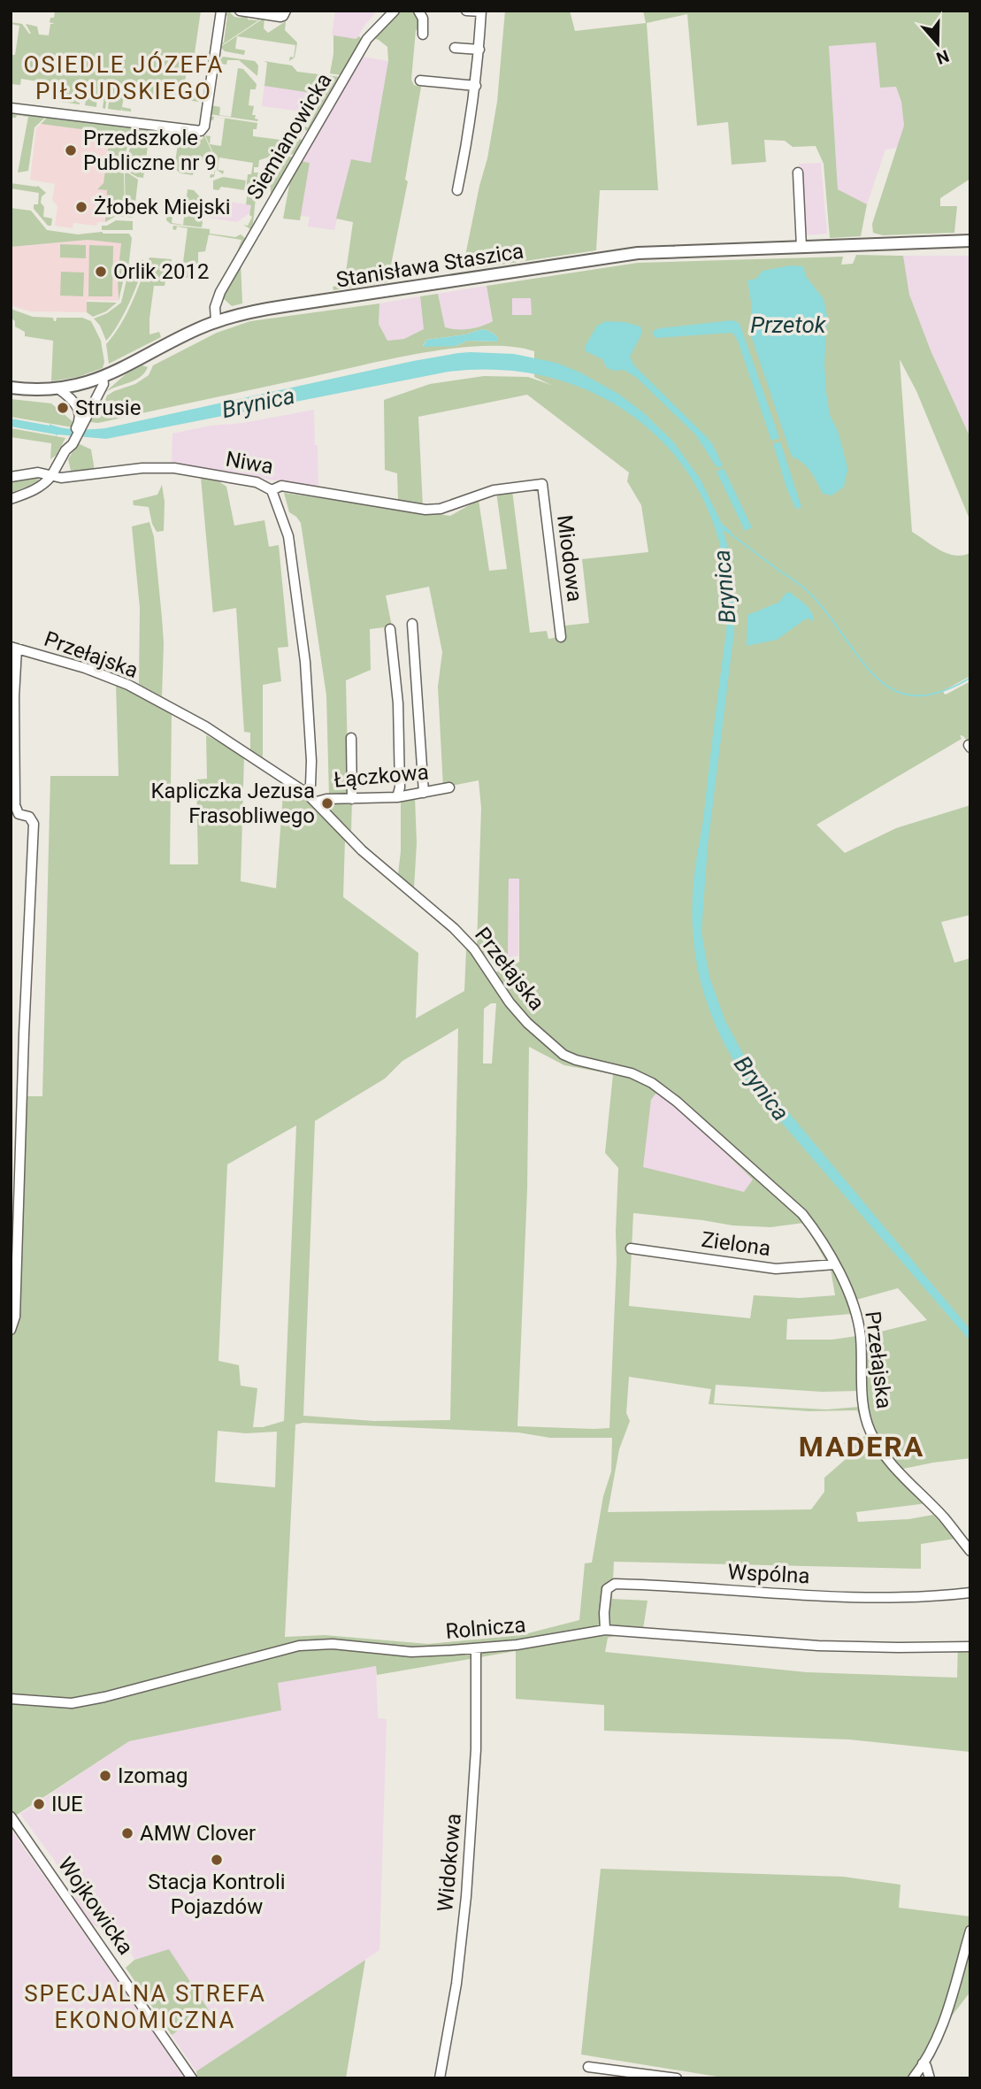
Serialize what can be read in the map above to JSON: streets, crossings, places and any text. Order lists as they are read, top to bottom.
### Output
{
  "streets": {
    "main road": ["Stanisława Staszica"],
    "street": [
      "Siemianowicka",
      "Niwa",
      "Miodowa",
      "Przełajska",
      "Łączkowa",
      "Zielona",
      "Wspólna",
      "Rolnicza",
      "Widokowa",
      "Wojkowicka"
    ]
  },
  "crossings": [
    ["Siemianowicka", "Stanisława Staszica"],
    ["Niwa", "Miodowa"],
    ["Przełajska", "Łączkowa"],
    ["Przełajska", "Zielona"],
    ["Wspólna", "Rolnicza"],
    ["Rolnicza", "Widokowa"]
  ],
  "districts": ["OSIEDLE JÓZEFA PIŁSUDSKIEGO", "MADERA", "SPECJALNA STREFA EKONOMICZNA"],
  "water": ["Przetok", "Brynica"],
  "places": [
    "Przedszkole Publiczne nr 9",
    "Żłobek Miejski",
    "Orlik 2012",
    "Strusie",
    "Kapliczka Jezusa Frasobliwego",
    "Izomag",
    "IUE",
    "AMW Clover",
    "Stacja Kontroli Pojazdów"
  ],
  "north": "bottom"
}
